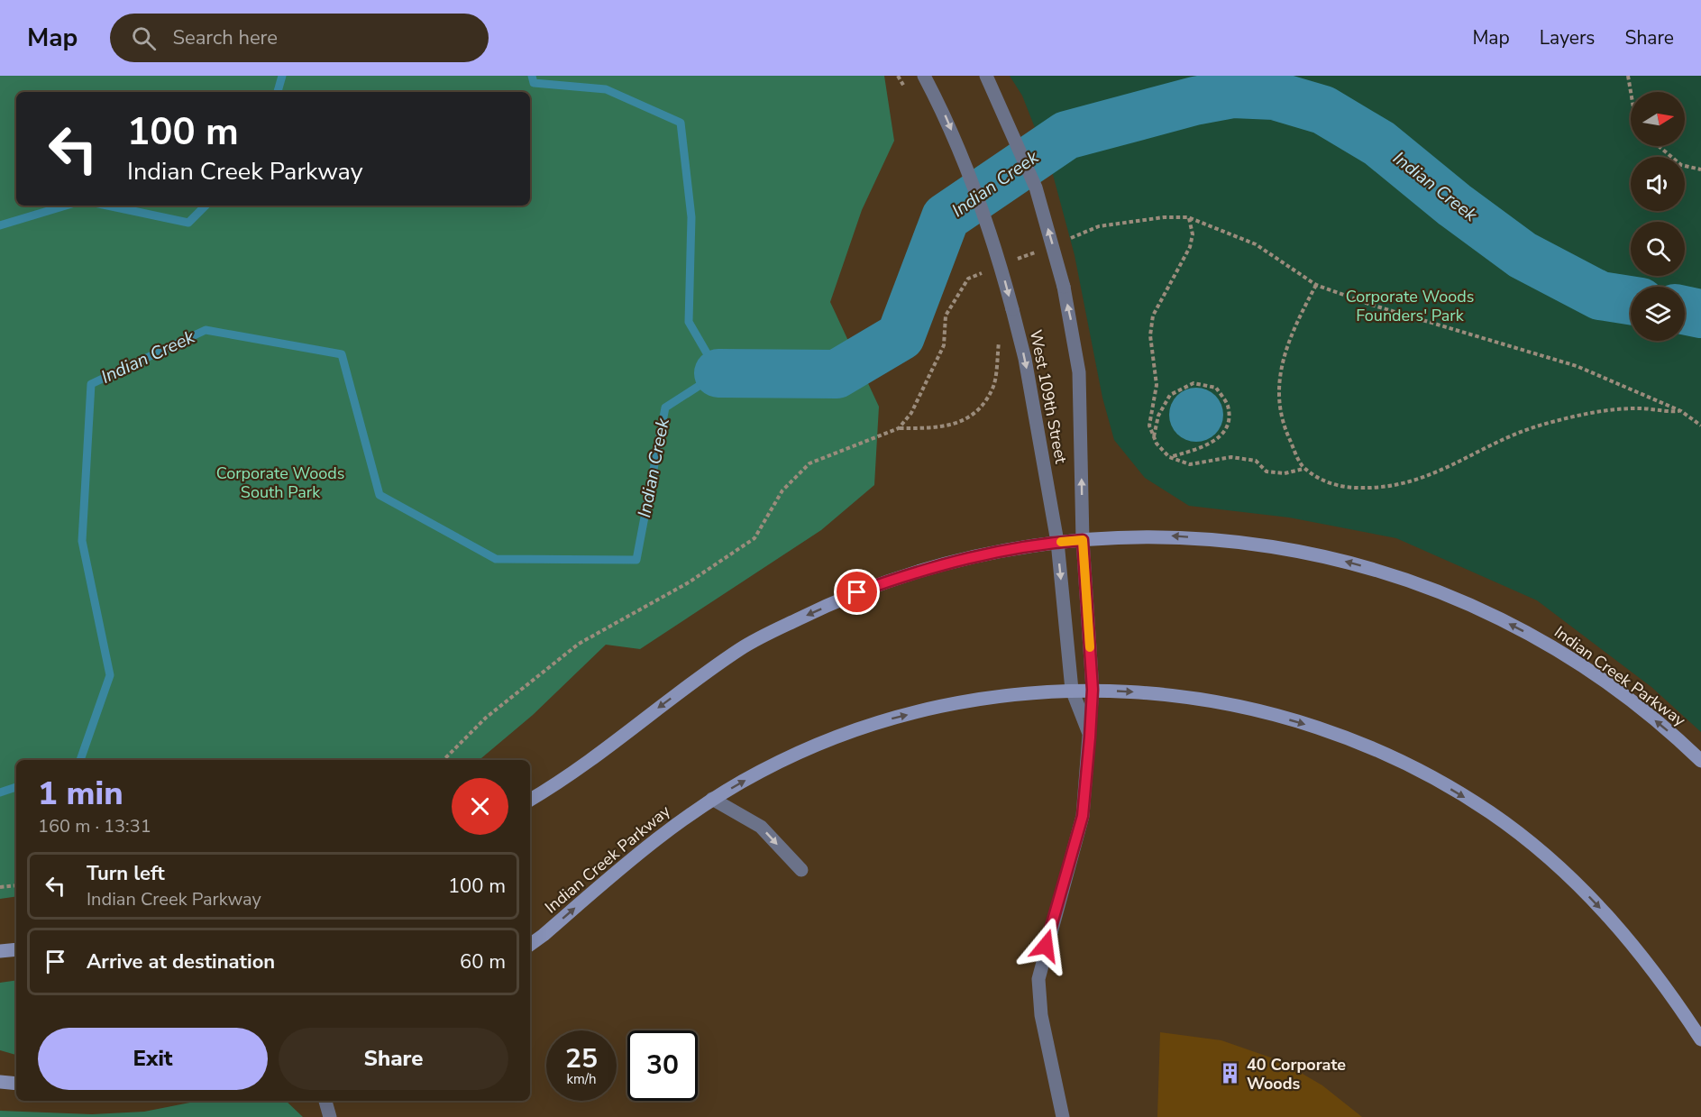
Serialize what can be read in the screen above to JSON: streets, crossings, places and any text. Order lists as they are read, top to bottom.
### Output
{
  "streets": {
    "street": ["West 109th Street", "Indian Creek Parkway"]
  },
  "crossings": [
    ["West 109th Street", "Indian Creek Parkway"]
  ],
  "water": ["Indian Creek"],
  "parks": ["Corporate Woods Founders' Park", "Corporate Woods South Park"],
  "places": {
    "building": ["40 Corporate Woods"]
  },
  "north": "right",
  "page": {
    "header": "Map",
    "search": "Search here",
    "nav": ["Map", "Layers", "Share"],
    "turn": ["100 m", "Indian Creek Parkway"],
    "heading": ["1 min", "160 m · 13:31"],
    "list": [
      {
        "name": "Turn left",
        "note": "Indian Creek Parkway",
        "value": "100 m"
      },
      {
        "name": "Arrive at destination",
        "value": "60 m"
      }
    ],
    "buttons": ["Exit", "Share"],
    "speed": "25 km/h",
    "limit": "30"
  }
}
